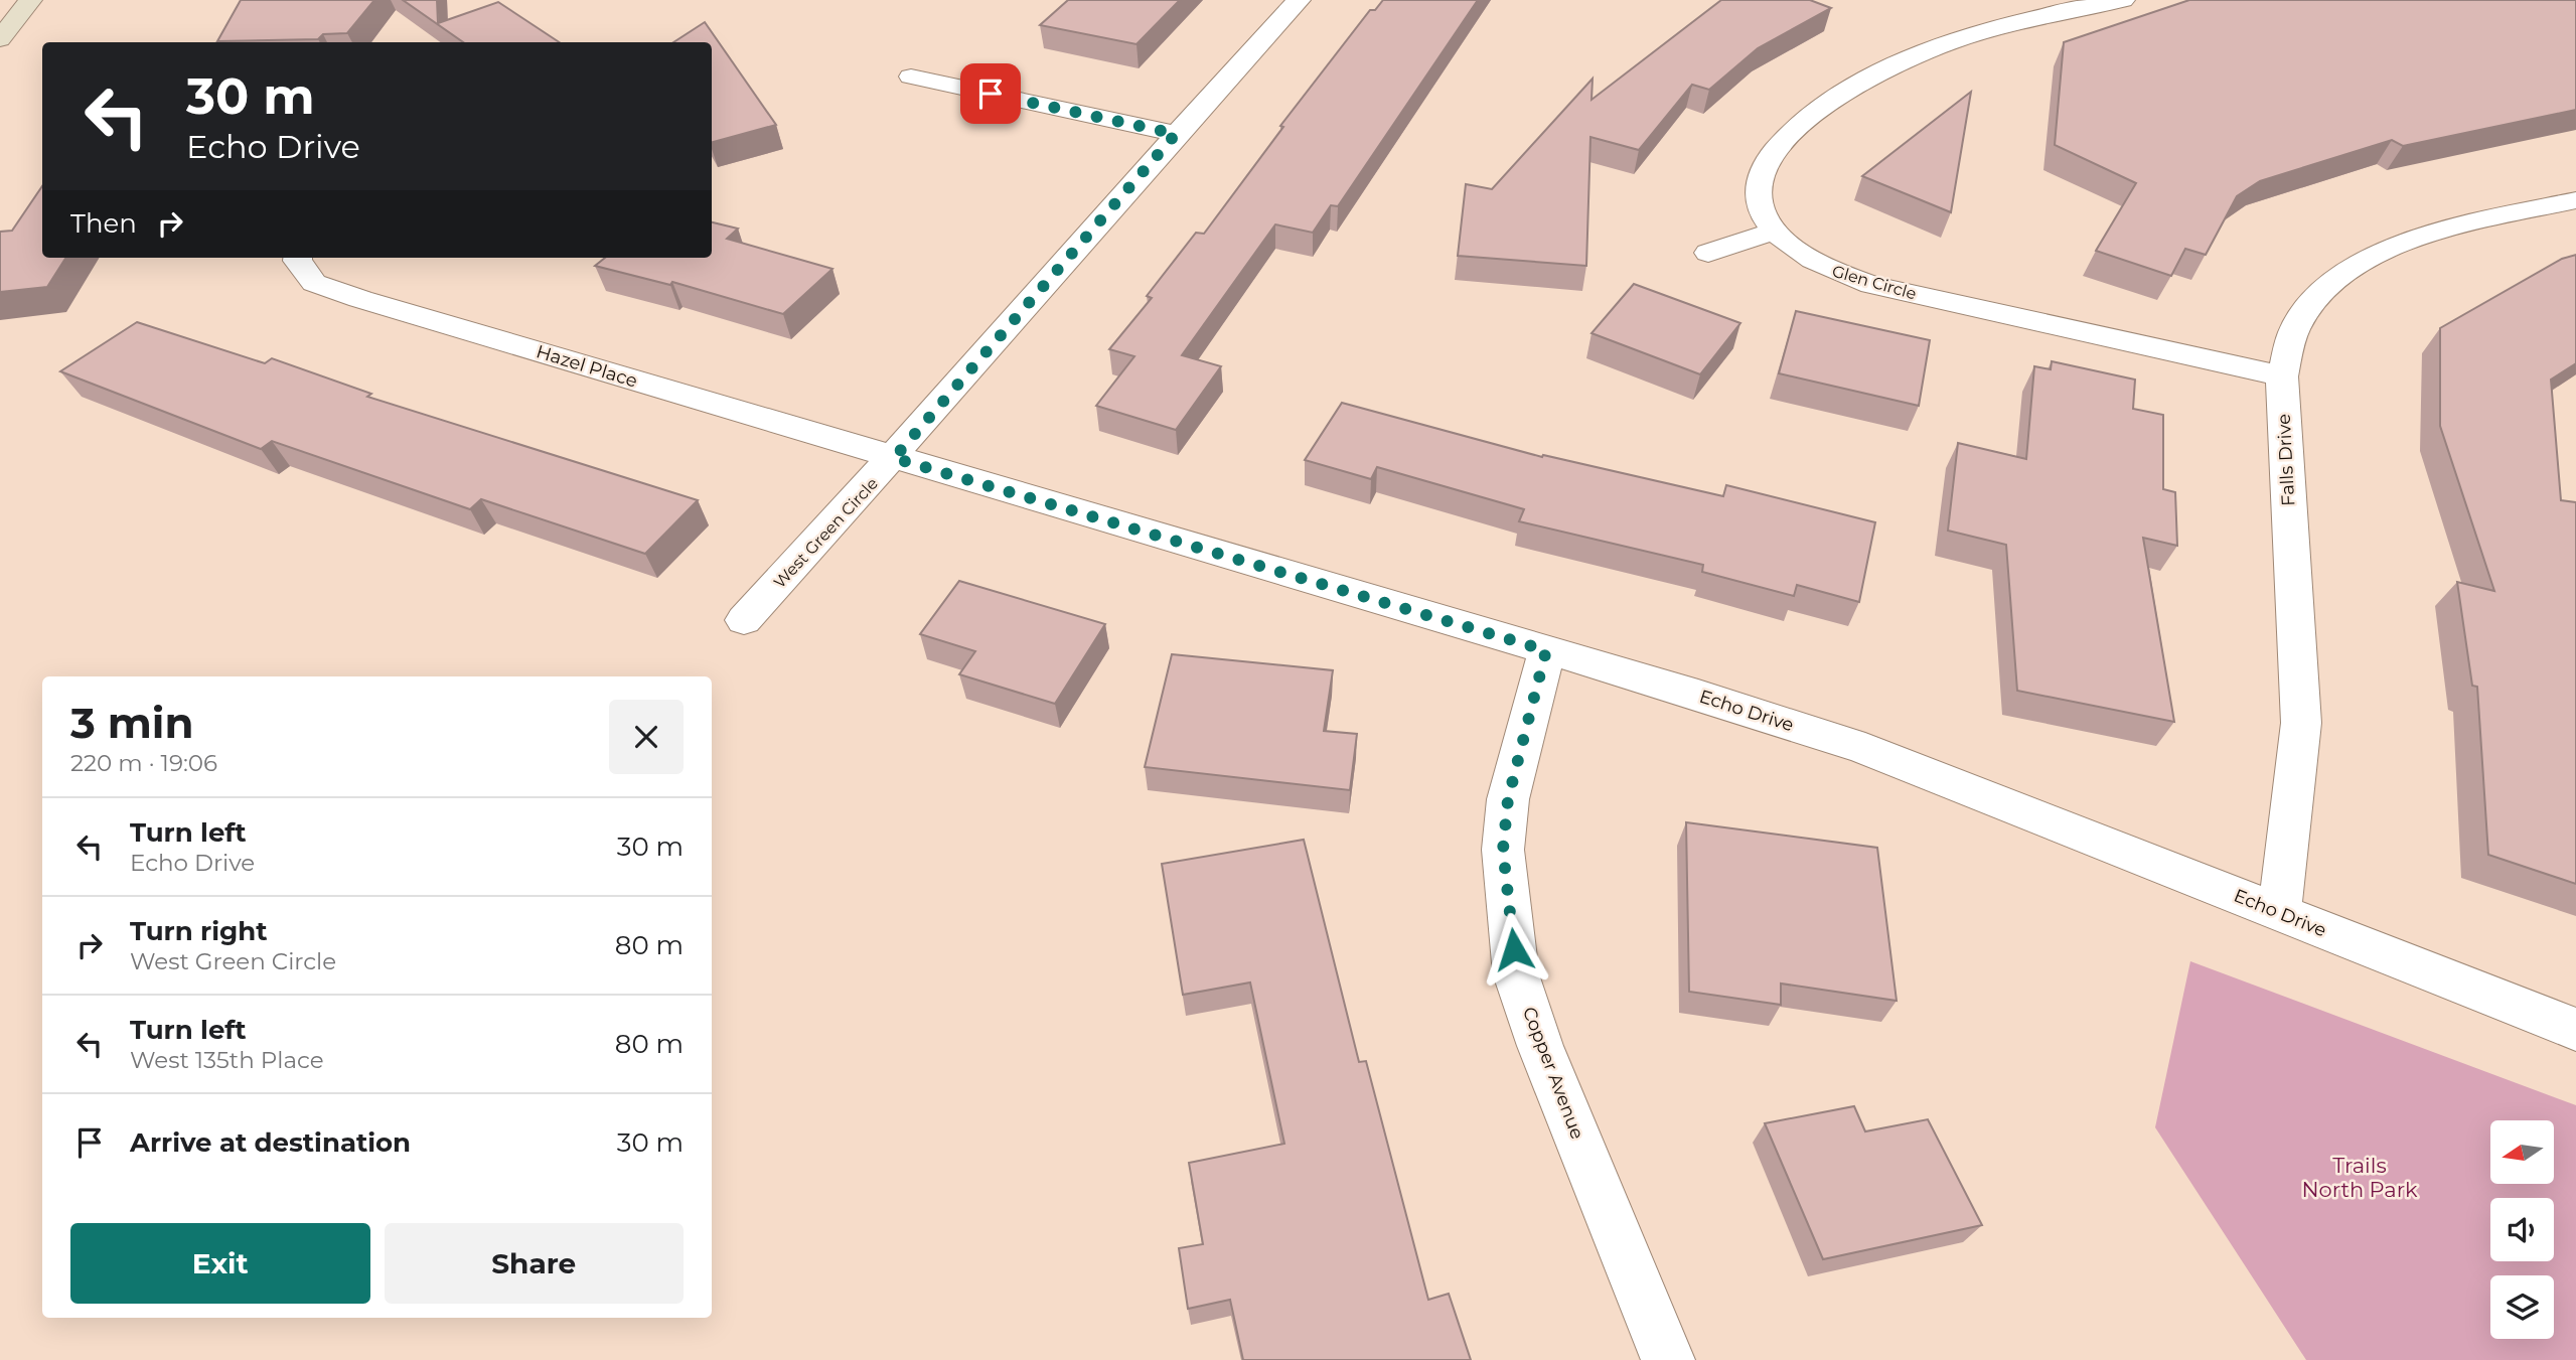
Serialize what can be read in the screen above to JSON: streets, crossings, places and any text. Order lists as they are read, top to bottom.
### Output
{
  "streets": {
    "street": [
      "Glen Circle",
      "Hazel Place",
      "Falls Drive",
      "West Green Circle",
      "Echo Drive",
      "Copper Avenue"
    ]
  },
  "crossings": [
    ["Glen Circle", "Falls Drive"],
    ["Hazel Place", "West Green Circle"],
    ["Hazel Place", "Echo Drive"],
    ["Falls Drive", "Echo Drive"],
    ["West Green Circle", "Echo Drive"],
    ["Echo Drive", "Copper Avenue"]
  ],
  "parks": ["Trails North Park"],
  "north": "left",
  "page": {
    "turn": ["30 m", "Echo Drive"],
    "then": "Then",
    "heading": ["3 min", "220 m · 19:06"],
    "list": [
      {
        "name": "Turn left",
        "note": "Echo Drive",
        "value": "30 m"
      },
      {
        "name": "Turn right",
        "note": "West Green Circle",
        "value": "80 m"
      },
      {
        "name": "Turn left",
        "note": "West 135th Place",
        "value": "80 m"
      },
      {
        "name": "Arrive at destination",
        "value": "30 m"
      }
    ],
    "buttons": ["Exit", "Share"]
  }
}
